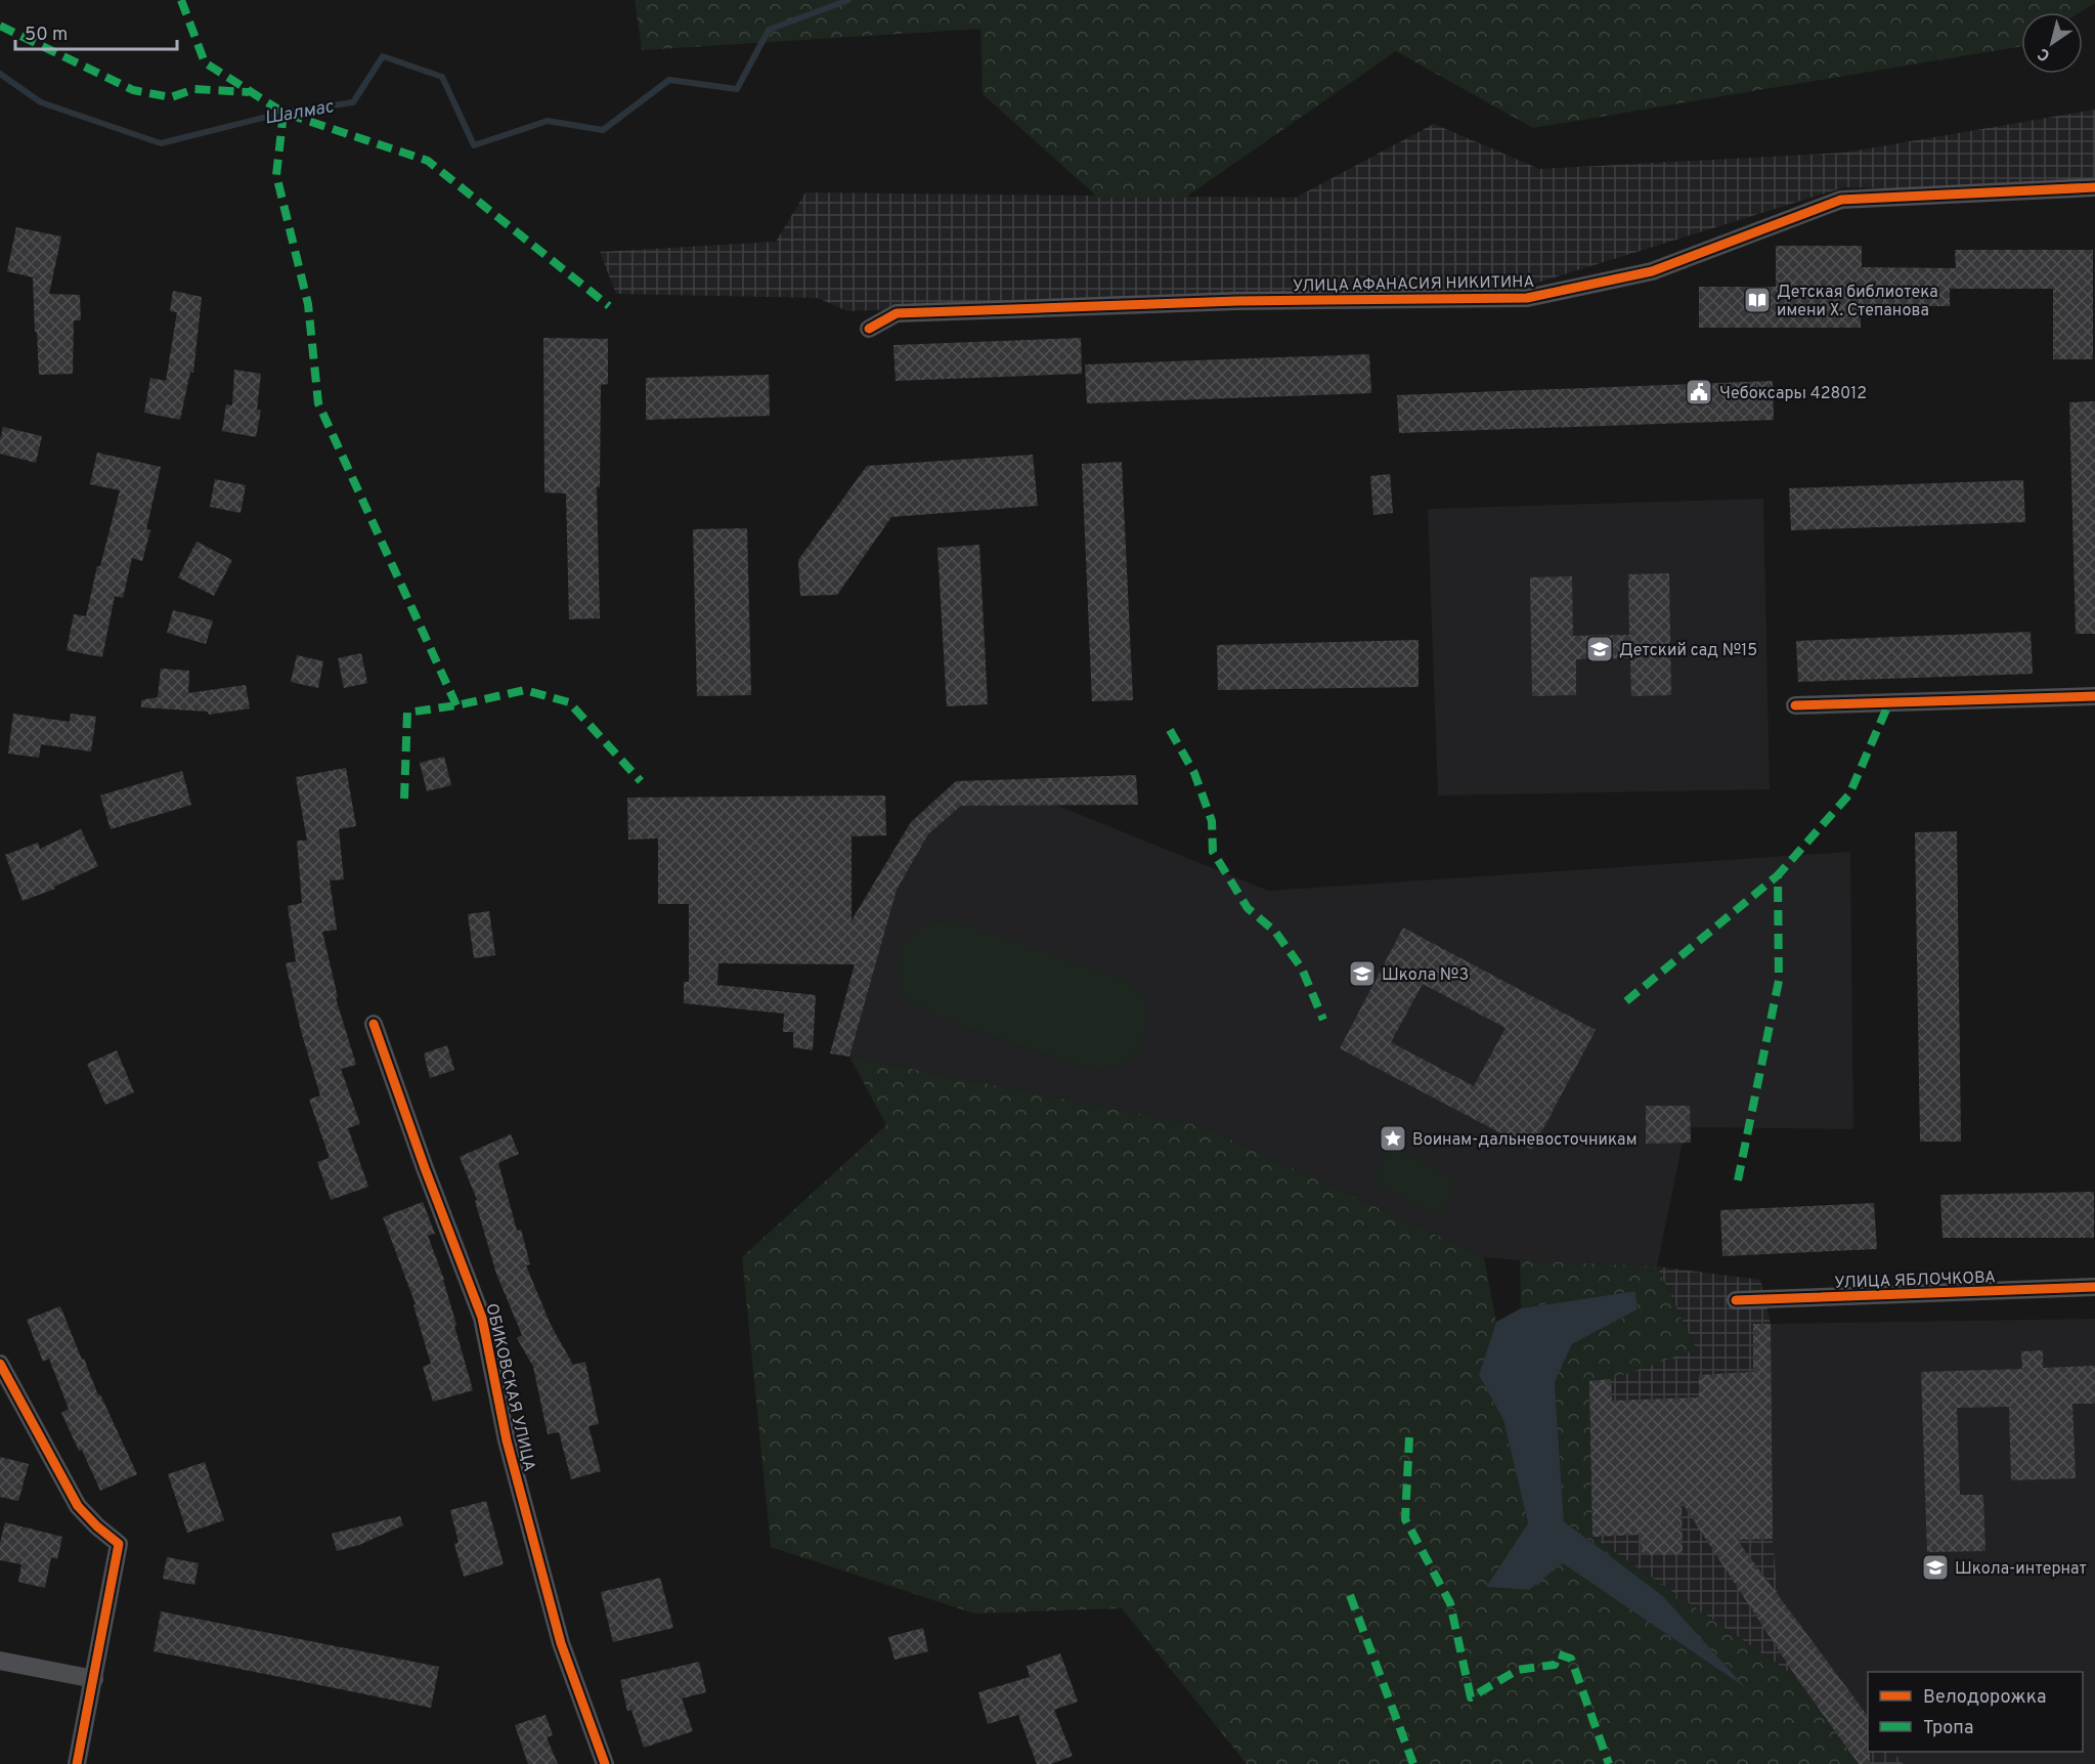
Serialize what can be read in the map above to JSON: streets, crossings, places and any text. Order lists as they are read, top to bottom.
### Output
{
  "streets": {
    "street": ["УЛИЦА АФАНАСИЯ НИКИТИНА", "УЛИЦА ЯБЛОЧКОВА", "ОБИКОВСКАЯ УЛИЦА"]
  },
  "water": ["Шалмас"],
  "places": {
    "library": ["Детская библиотека имени Х. Степанова"],
    "public building": ["Чебоксары 428012"],
    "school or university": ["Детский сад №15", "Школа №3", "Школа-интернат"],
    "place": ["Воинам-дальневосточникам"]
  },
  "legend": ["Велодорожка", "Тропа"],
  "scale_bar": "50 m",
  "north": "bottom left"
}
